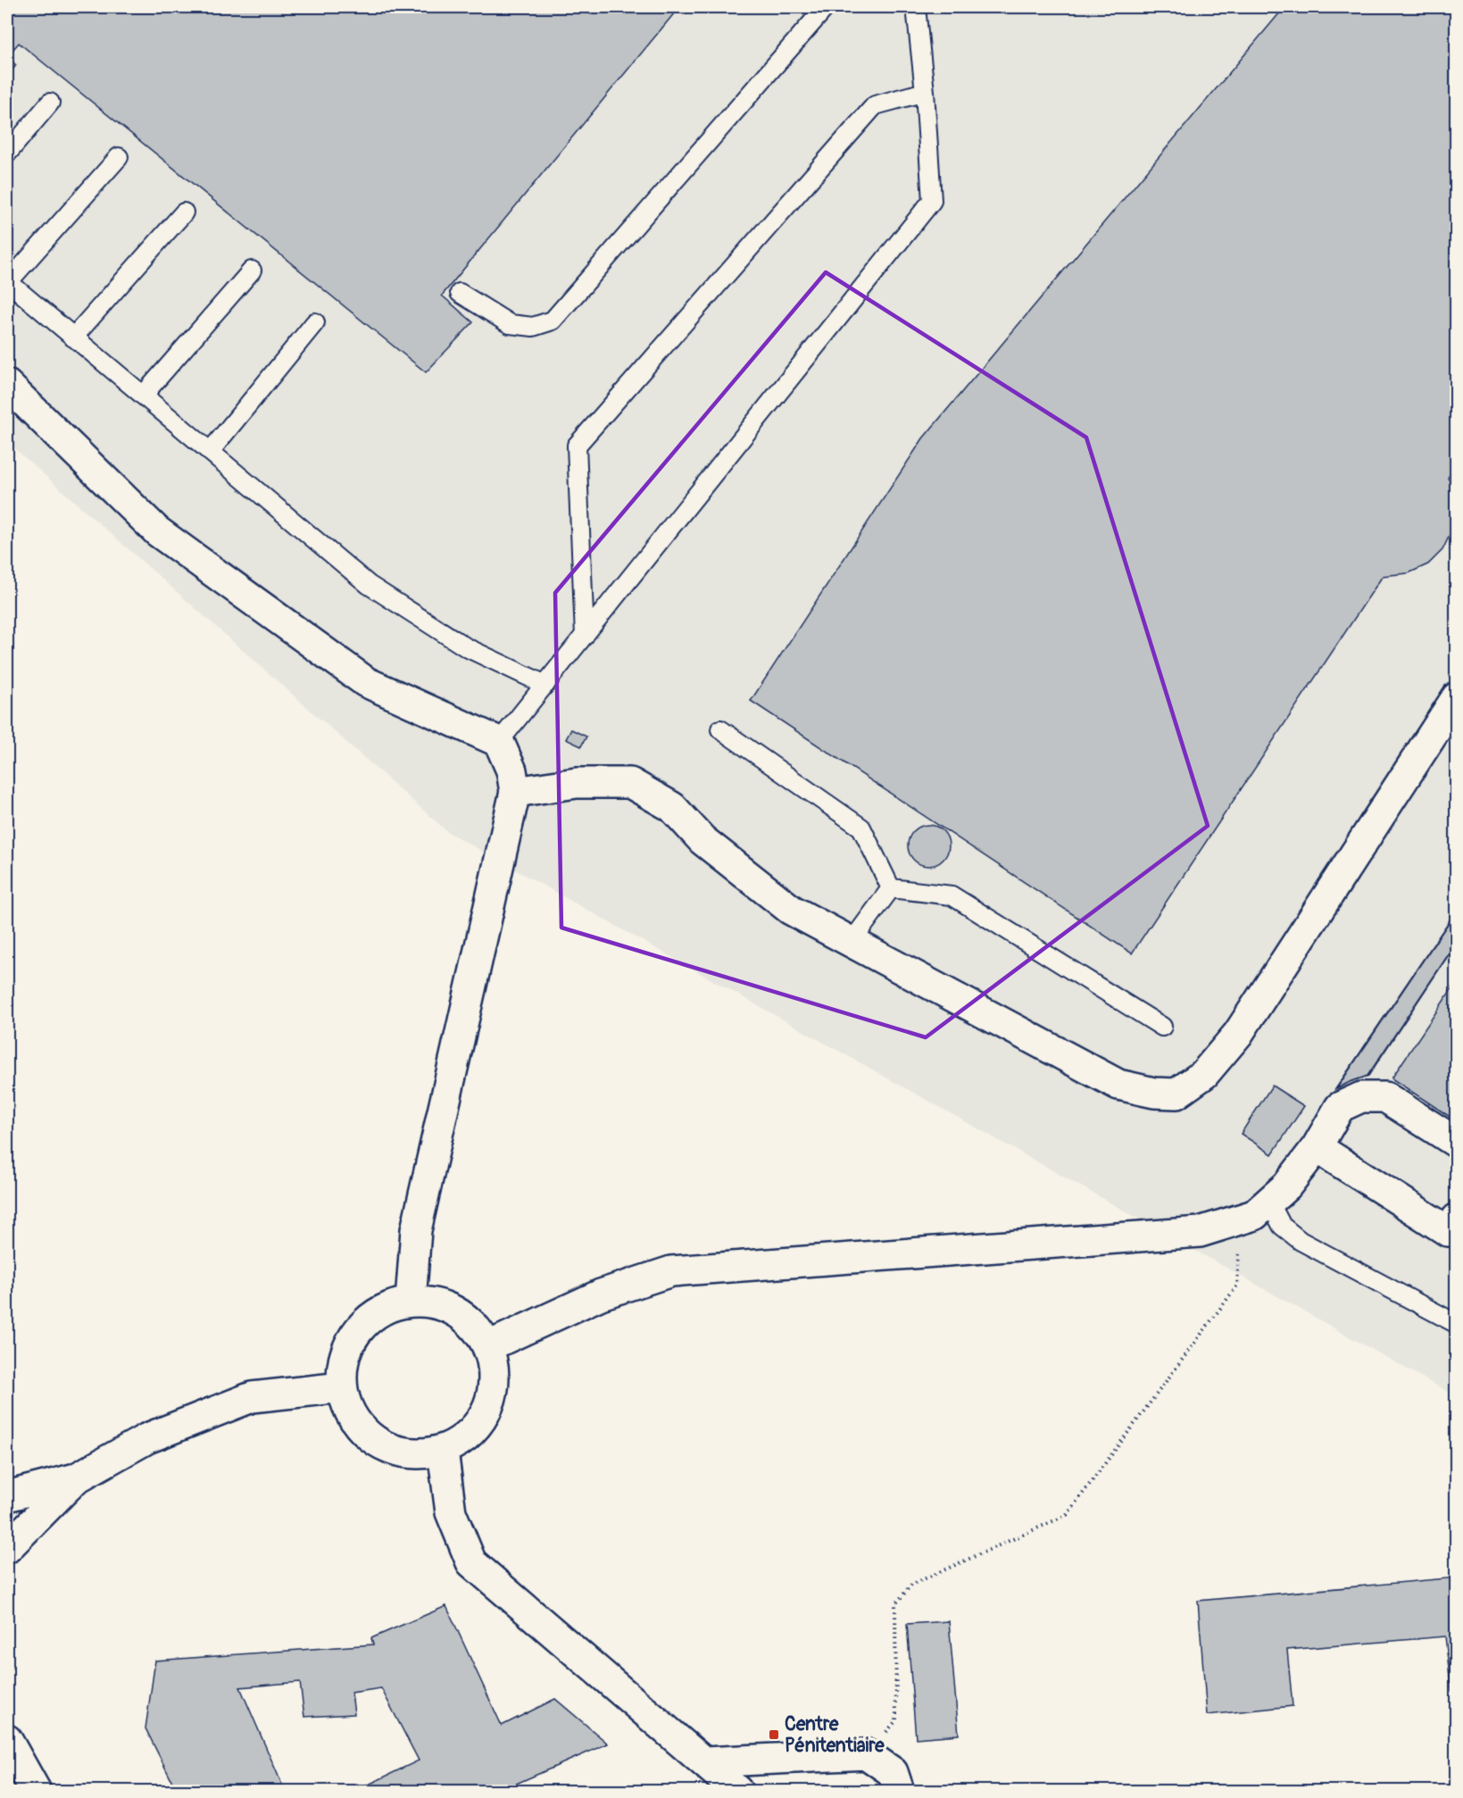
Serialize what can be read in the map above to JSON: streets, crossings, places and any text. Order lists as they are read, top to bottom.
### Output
{
  "places": {
    "transit": ["Centre Pénitentiaire"]
  }
}
